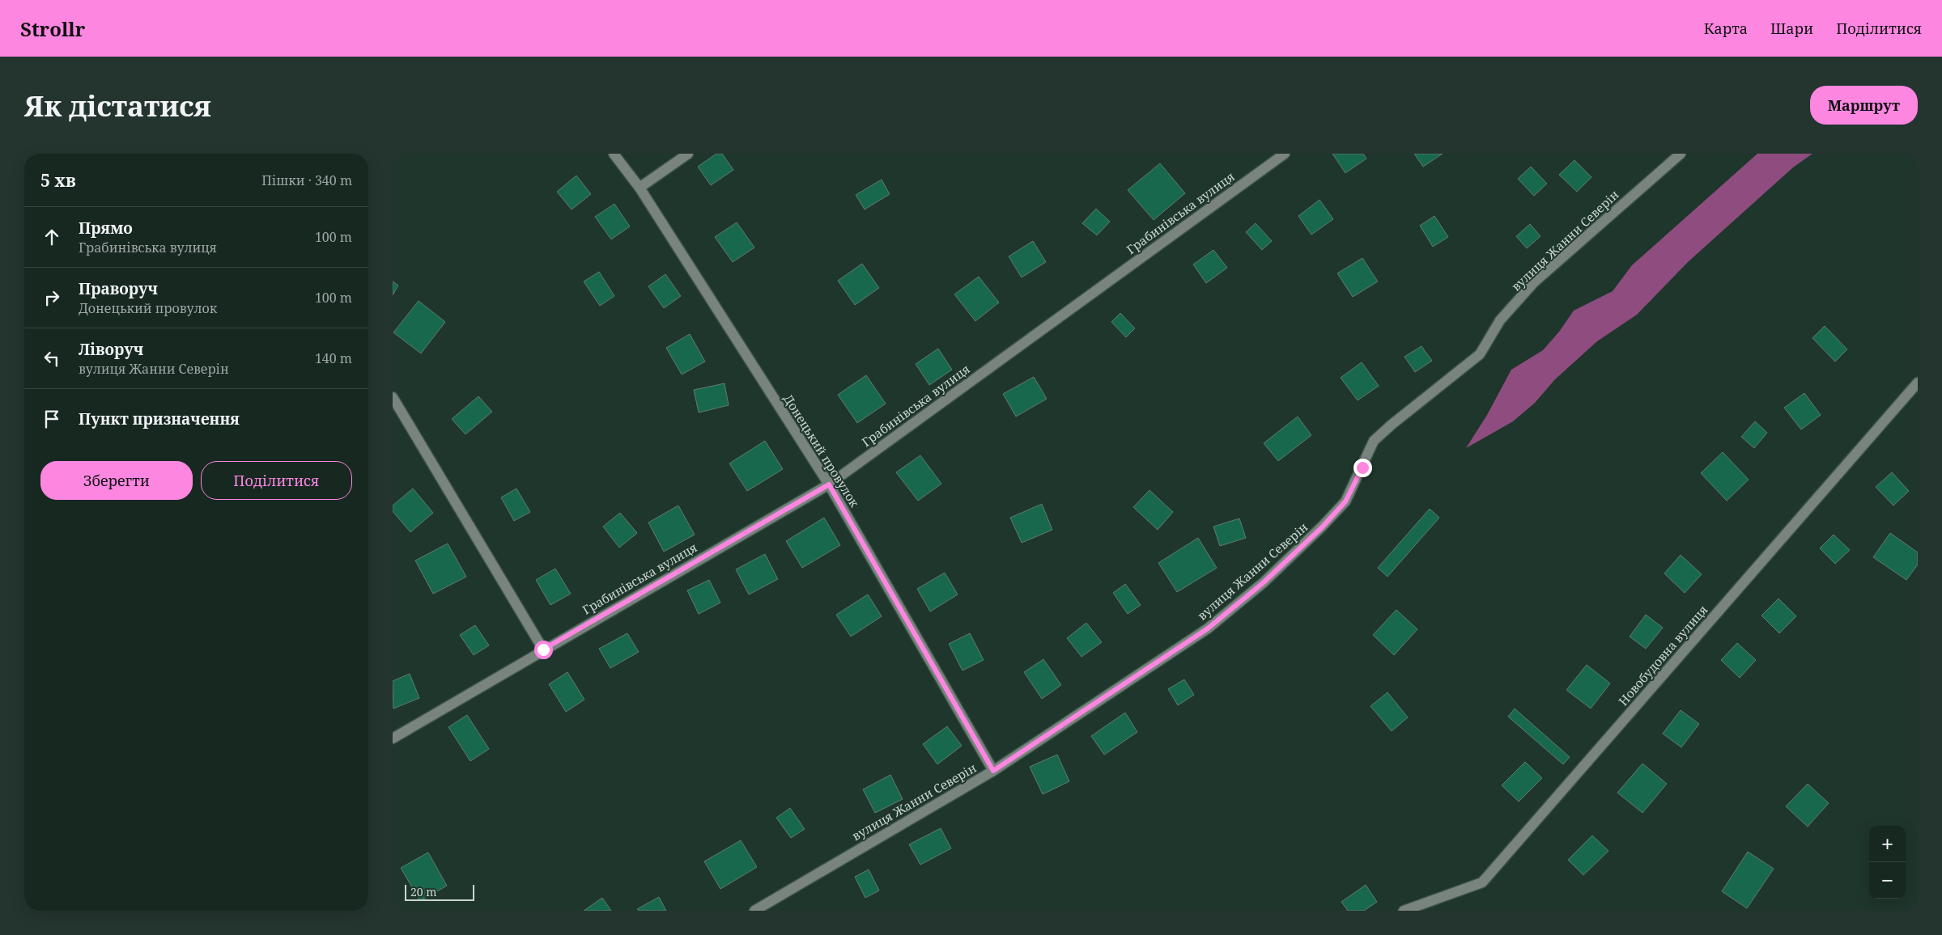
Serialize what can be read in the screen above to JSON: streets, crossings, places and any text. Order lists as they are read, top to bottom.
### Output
{
  "streets": {
    "street": [
      "Грабинівська вулиця",
      "вулиця Жанни Северін",
      "Донецький провулок",
      "Новобудовна вулиця"
    ]
  },
  "crossings": [
    ["Грабинівська вулиця", "Донецький провулок"],
    ["вулиця Жанни Северін", "Донецький провулок"]
  ],
  "scale_bar": "20 m",
  "page": {
    "header": "Strollr",
    "nav": ["Карта", "Шари", "Поділитися"],
    "buttons": [
      "Маршрут",
      ["Зберегти", "Поділитися"]
    ],
    "title": "Як дістатися",
    "heading": ["5 хв", "Пішки · 340 m"],
    "list": [
      ["Прямо", "Грабинівська вулиця", "100 m"],
      ["Праворуч", "Донецький провулок", "100 m"],
      ["Ліворуч", "вулиця Жанни Северін", "140 m"],
      "Пункт призначення"
    ],
    "map_buttons": ["+", "−"],
    "scale": "20 m"
  }
}
